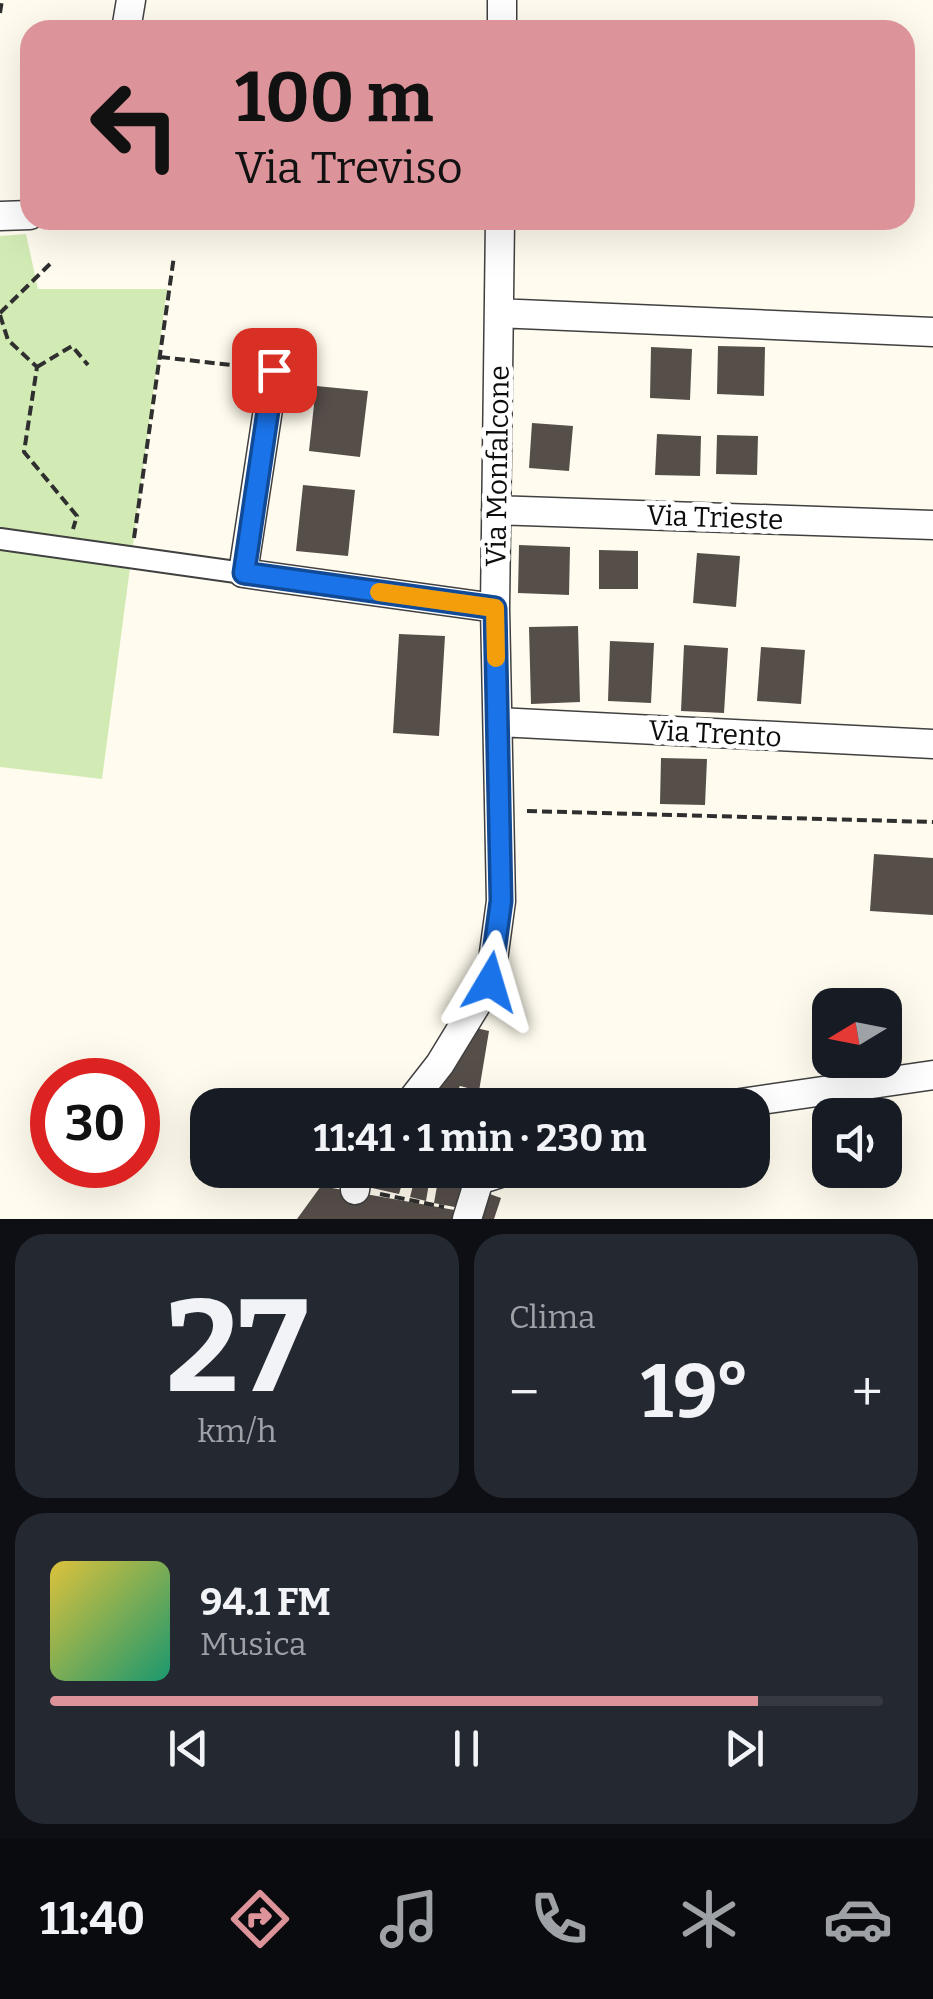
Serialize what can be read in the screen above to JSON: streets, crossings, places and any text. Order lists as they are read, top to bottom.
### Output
{
  "streets": {
    "street": ["Via Monfalcone", "Via Trieste", "Via Trento"]
  },
  "crossings": [
    ["Via Monfalcone", "Via Trieste"],
    ["Via Monfalcone", "Via Trento"]
  ],
  "north": "left",
  "page": {
    "turn": ["100 m", "Via Treviso"],
    "limit": "30",
    "trip": "11:41 · 1 min · 230 m",
    "tile": [
      ["27", "km/h"],
      "Clima"
    ],
    "heat": ["−", "19°", "+"],
    "song": ["94.1 FM", "Musica"],
    "tabs": "11:40"
  }
}
